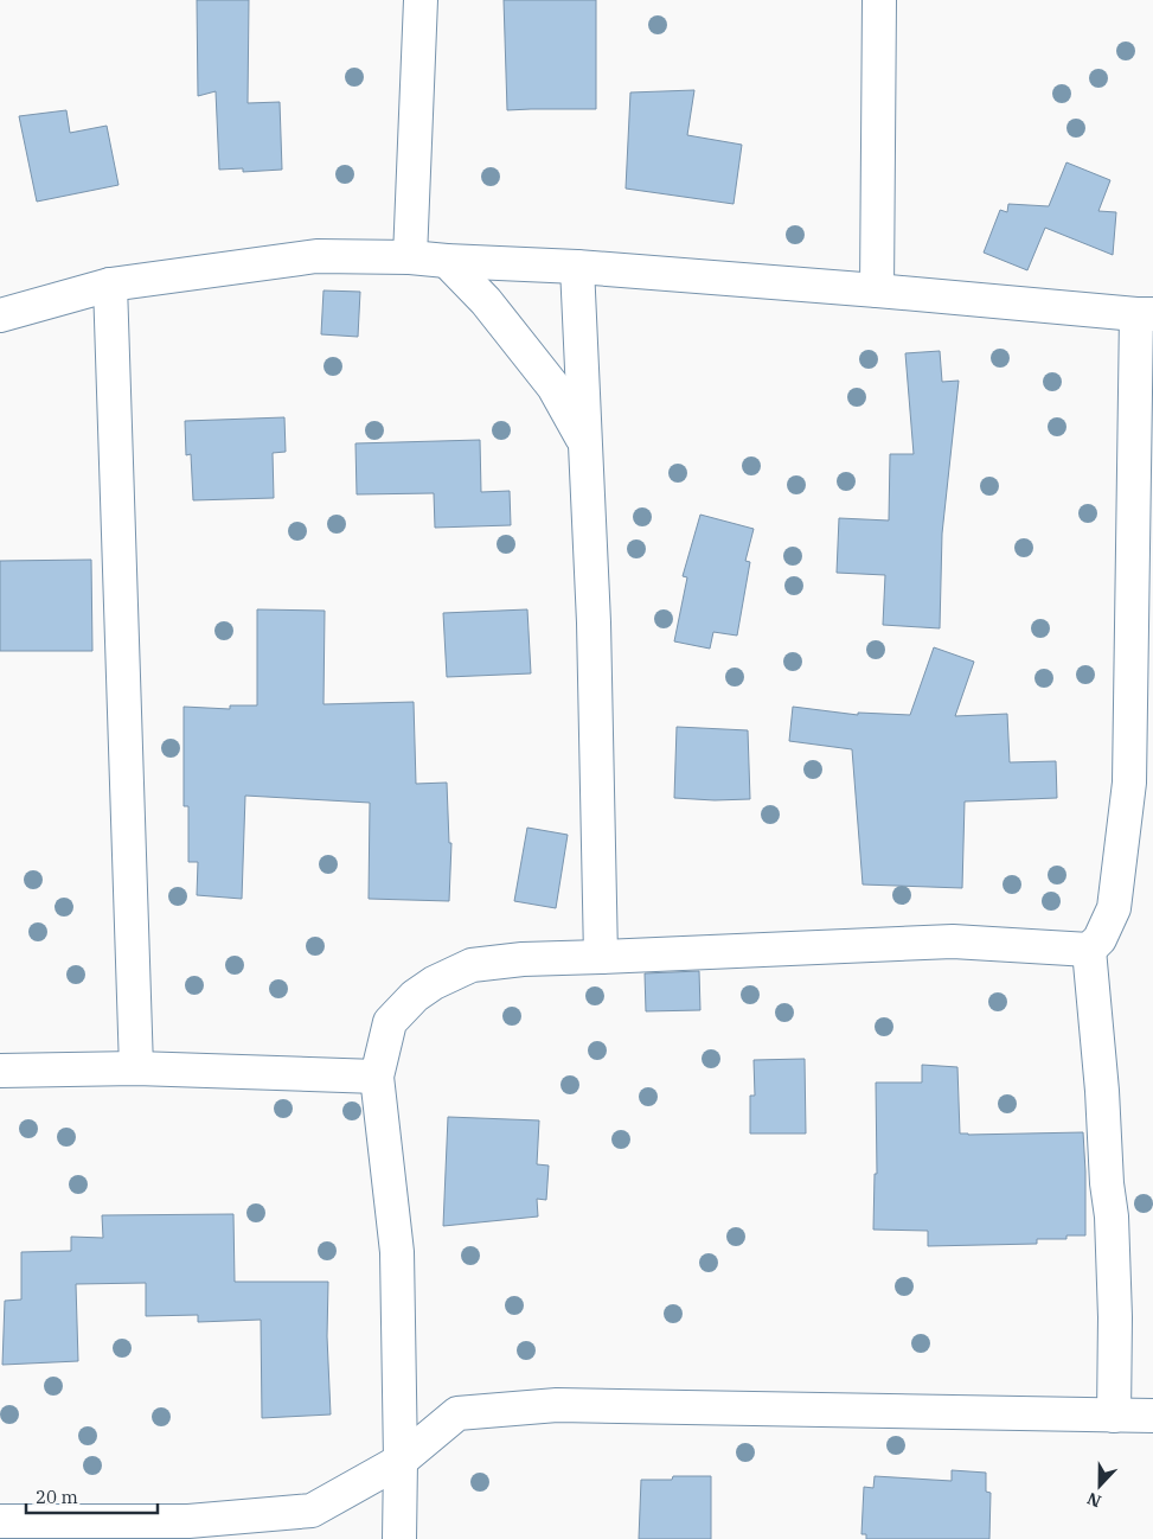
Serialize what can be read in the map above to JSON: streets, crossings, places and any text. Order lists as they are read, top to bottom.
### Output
{
  "scale_bar": "20 m",
  "north": "bottom"
}
